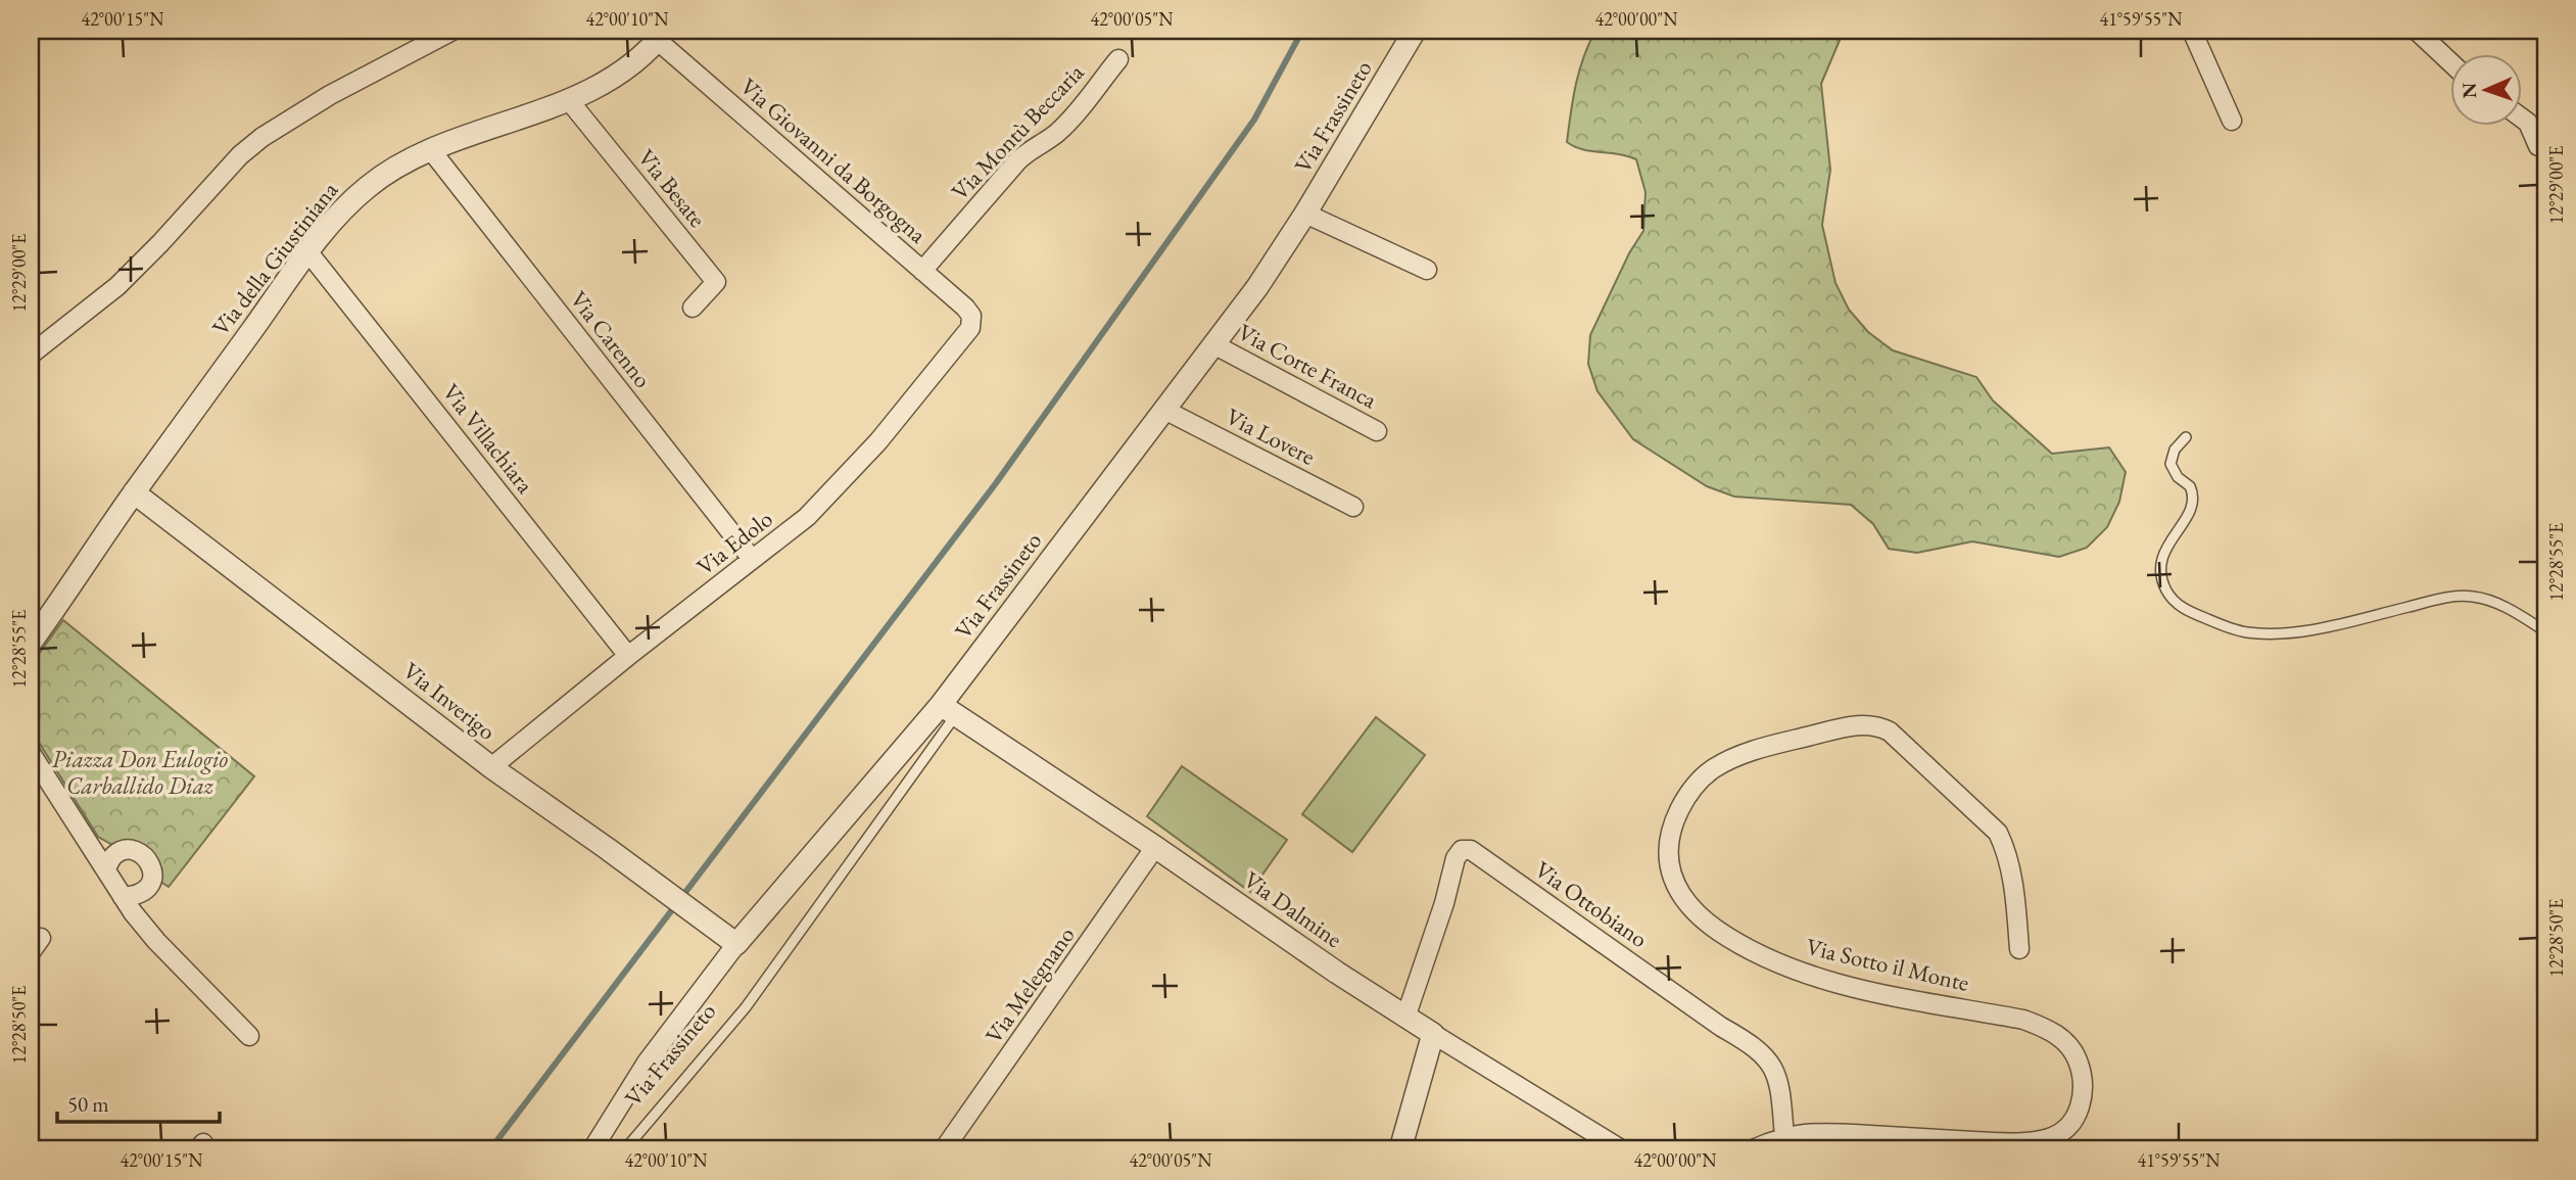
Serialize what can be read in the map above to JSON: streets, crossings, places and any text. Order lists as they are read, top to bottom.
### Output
{
  "streets": {
    "street": [
      "Via Frassineto",
      "Via Montù Beccaria",
      "Via Giovanni da Borgogna",
      "Via Besate",
      "Via della Giustiniana",
      "Via Carenno",
      "Via Corte Franca",
      "Via Lovere",
      "Via Villachiara",
      "Via Edolo",
      "Via Inverigo",
      "Via Ottobiano",
      "Via Dalmine",
      "Via Sotto il Monte",
      "Via Melegnano"
    ]
  },
  "crossings": [
    ["Via Frassineto", "Via Corte Franca"],
    ["Via Frassineto", "Via Lovere"],
    ["Via Frassineto", "Via Inverigo"],
    ["Via Frassineto", "Via Dalmine"],
    ["Via Montù Beccaria", "Via Giovanni da Borgogna"],
    ["Via Giovanni da Borgogna", "Via della Giustiniana"],
    ["Via Giovanni da Borgogna", "Via Edolo"],
    ["Via Besate", "Via della Giustiniana"],
    ["Via della Giustiniana", "Via Carenno"],
    ["Via della Giustiniana", "Via Villachiara"],
    ["Via della Giustiniana", "Via Inverigo"],
    ["Via Carenno", "Via Edolo"],
    ["Via Villachiara", "Via Edolo"],
    ["Via Edolo", "Via Inverigo"],
    ["Via Ottobiano", "Via Dalmine"],
    ["Via Ottobiano", "Via Sotto il Monte"],
    ["Via Dalmine", "Via Melegnano"]
  ],
  "parks": ["Piazza Don Eulogio Carballido Diaz"],
  "scale_bar": "50 m",
  "north": "left",
  "coordinates": [
    "42°00'15\"N",
    "42°00'10\"N",
    "42°00'05\"N",
    "42°00'00\"N",
    "41°59'55\"N",
    "12°29'00\"E",
    "12°28'55\"E",
    "12°28'50\"E"
  ]
}
